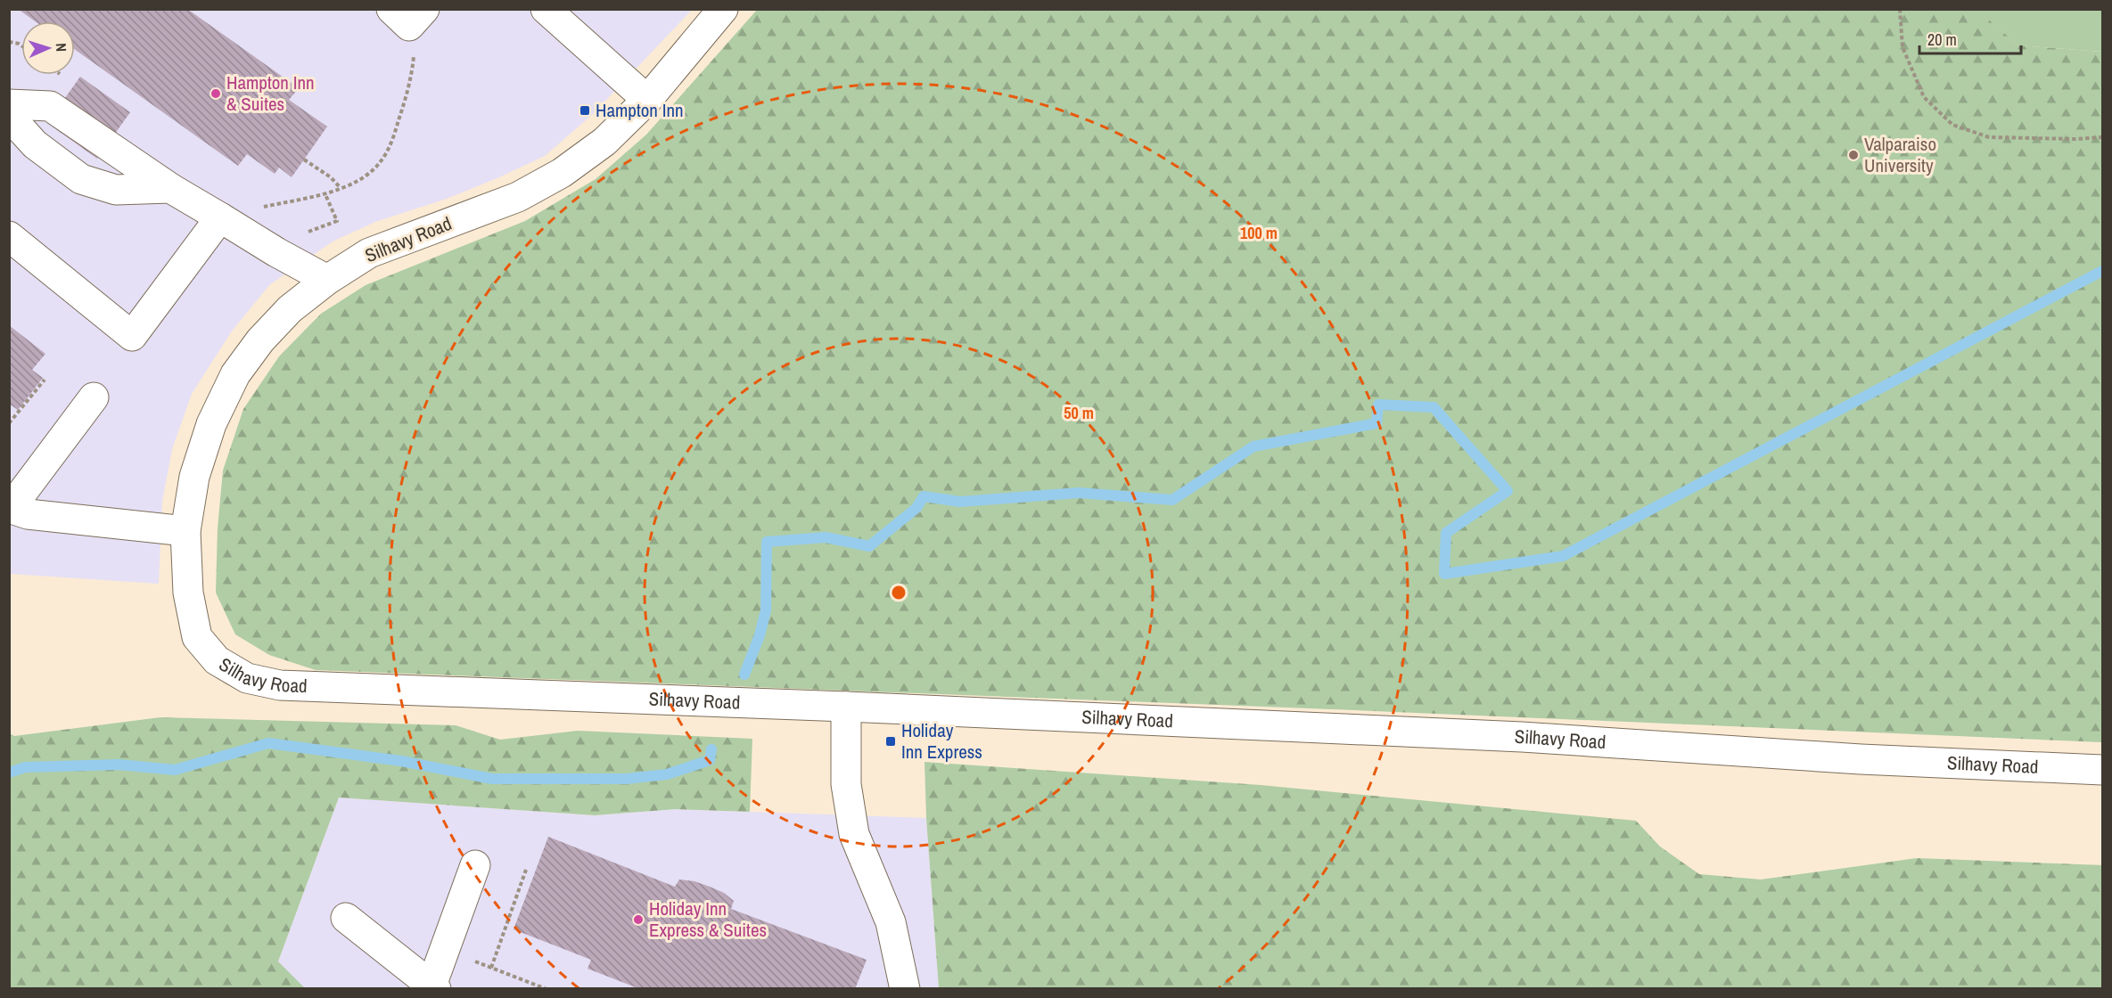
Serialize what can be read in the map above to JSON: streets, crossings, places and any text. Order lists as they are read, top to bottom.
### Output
{
  "streets": {
    "street": ["Silhavy Road"]
  },
  "places": {
    "other": ["Hampton Inn & Suites", "Valparaiso University", "Holiday Inn Express & Suites"],
    "transit": ["Hampton Inn", "Holiday Inn Express"]
  },
  "scale_bar": "20 m",
  "north": "right",
  "rings": ["100 m", "50 m"]
}
